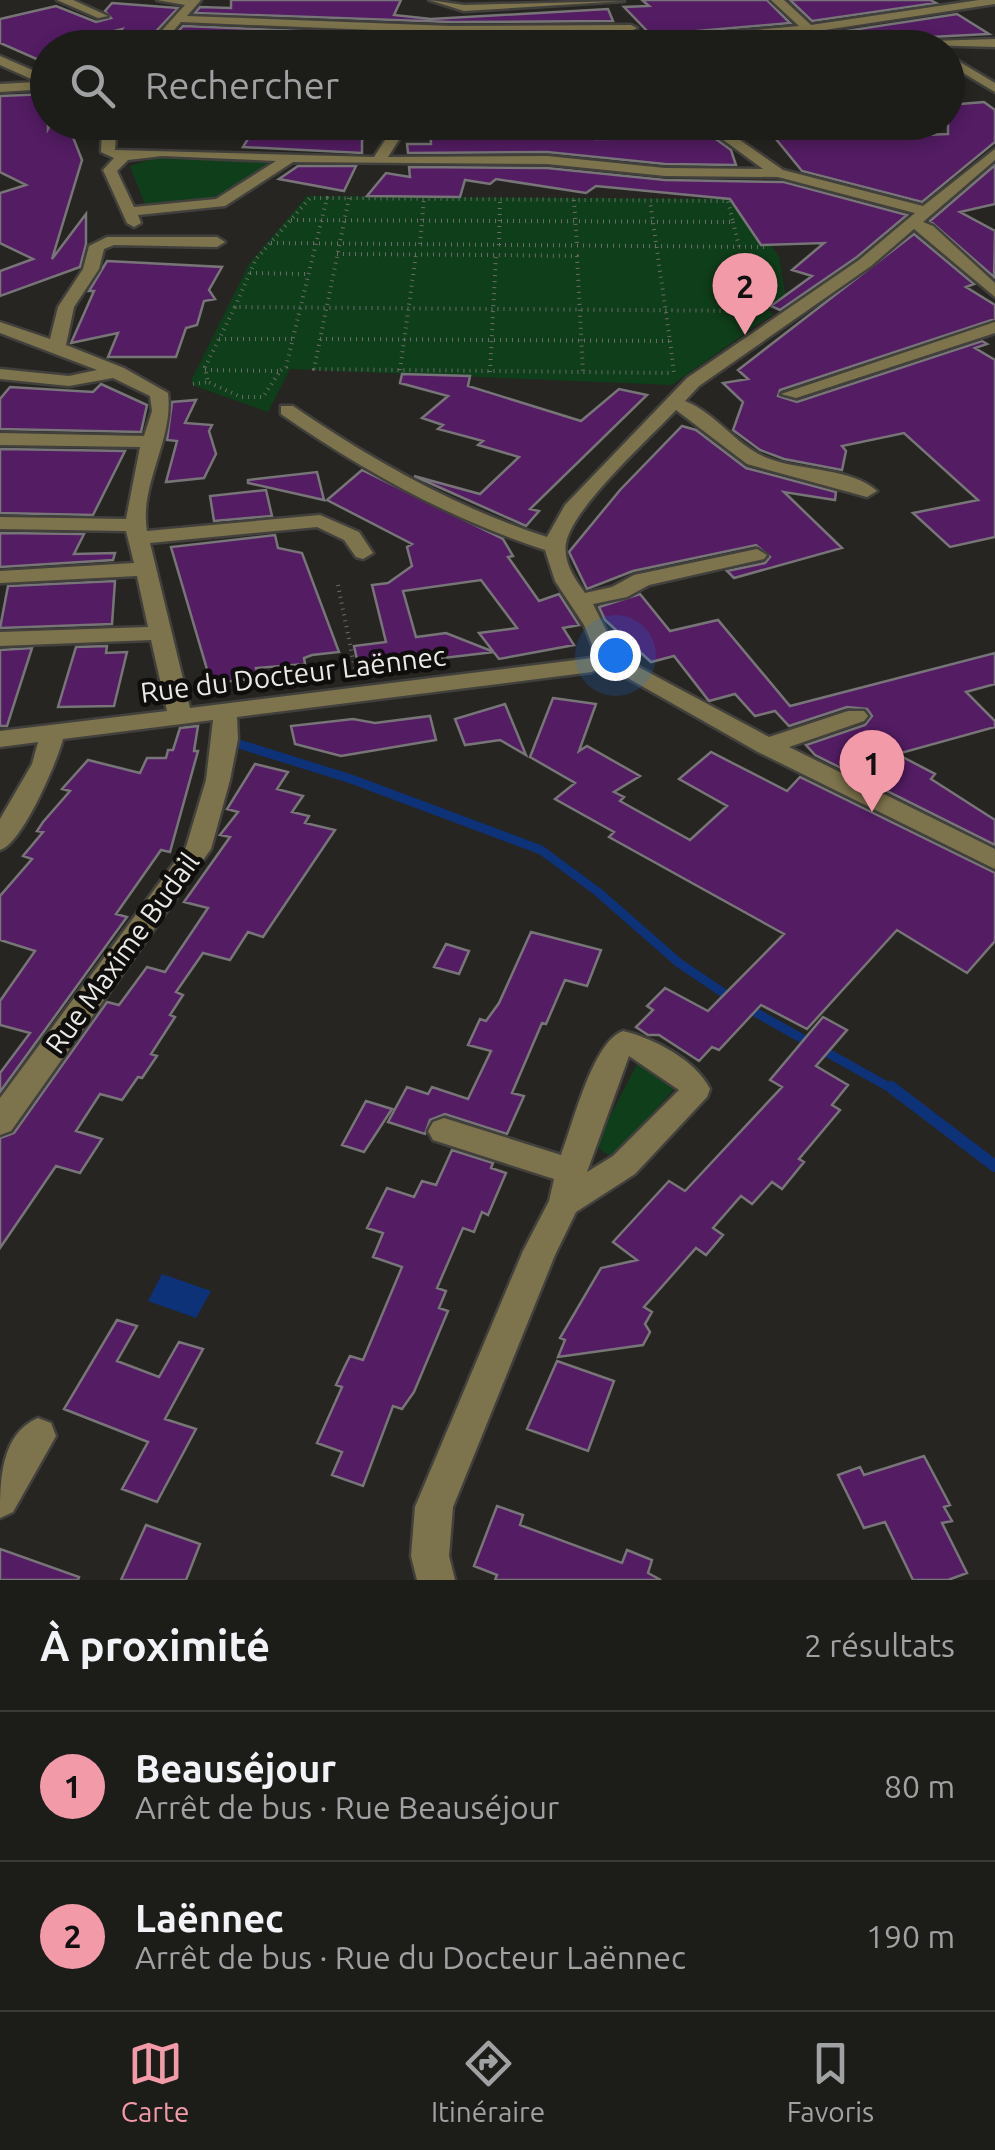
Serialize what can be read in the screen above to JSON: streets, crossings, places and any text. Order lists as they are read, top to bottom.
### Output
{
  "streets": {
    "street": ["Rue du Docteur Laënnec", "Rue Maxime Budail"]
  },
  "crossings": [
    ["Rue du Docteur Laënnec", "Rue Maxime Budail"]
  ],
  "page": {
    "search": "Rechercher",
    "pins": ["2", "1"],
    "heading": ["À proximité", "2 résultats"],
    "list": [
      {
        "mark": "1",
        "name": "Beauséjour",
        "note": "Arrêt de bus · Rue Beauséjour",
        "value": "80 m"
      },
      {
        "mark": "2",
        "name": "Laënnec",
        "note": "Arrêt de bus · Rue du Docteur Laënnec",
        "value": "190 m"
      }
    ],
    "nav": ["Carte", "Itinéraire", "Favoris"]
  }
}
